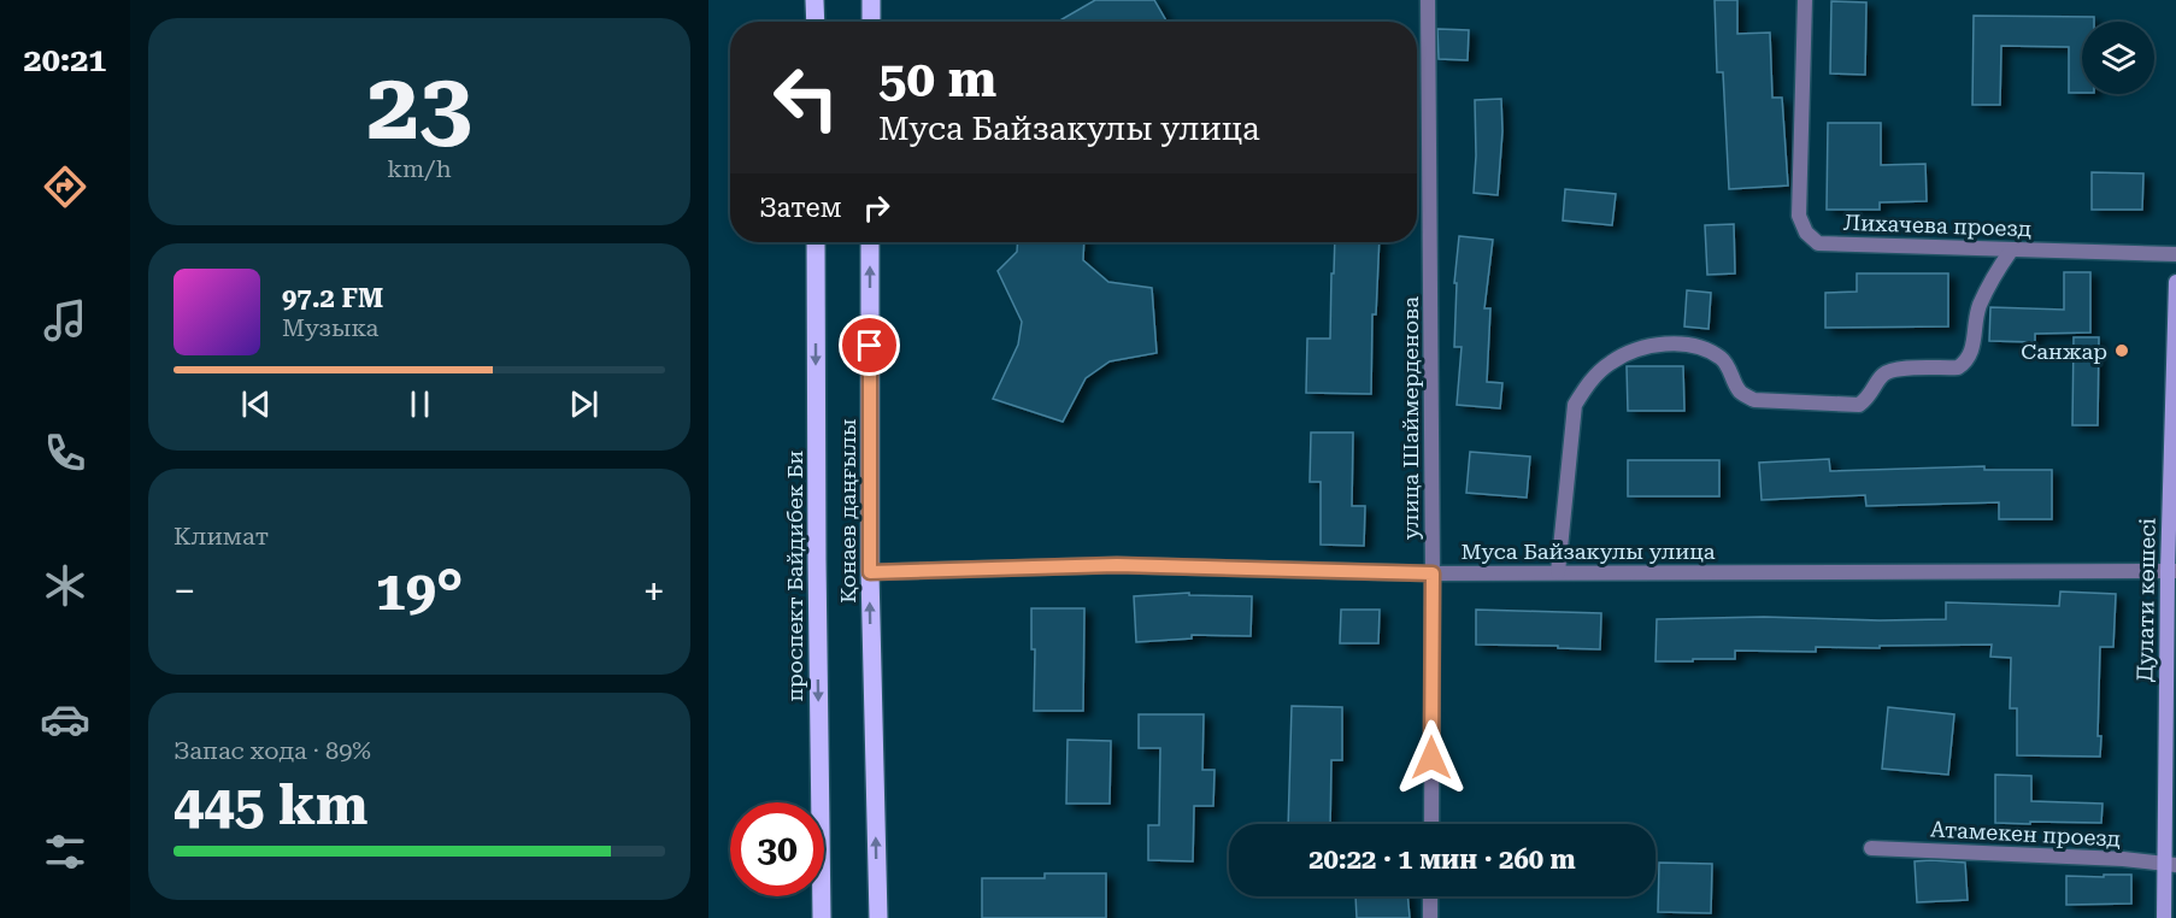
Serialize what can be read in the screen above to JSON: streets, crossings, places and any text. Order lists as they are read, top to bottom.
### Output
{
  "streets": {
    "main road": ["Қонаев даңғылы", "проспект Байдибек Би", "Дулати көшесі"],
    "street": [
      "Лихачева проезд",
      "улица Шаймерденова",
      "Муса Байзакулы улица",
      "Атамекен проезд"
    ]
  },
  "crossings": [
    ["улица Шаймерденова", "Муса Байзакулы улица"],
    ["Қонаев даңғылы", "Муса Байзакулы улица"],
    ["Муса Байзакулы улица", "Дулати көшесі"],
    ["Дулати көшесі", "Атамекен проезд"]
  ],
  "one_way": ["Қонаев даңғылы", "проспект Байдибек Би"],
  "places": ["Санжар"],
  "page": {
    "tabs": "20:21",
    "tile": [
      ["23", "km/h"],
      "Климат",
      ["Запас хода · 89%", "445 km"]
    ],
    "turn": ["50 m", "Муса Байзакулы улица"],
    "then": "Затем",
    "song": ["97.2 FM", "Музыка"],
    "heat": ["−", "19°", "+"],
    "limit": "30",
    "trip": "20:22 · 1 мин · 260 m"
  }
}
